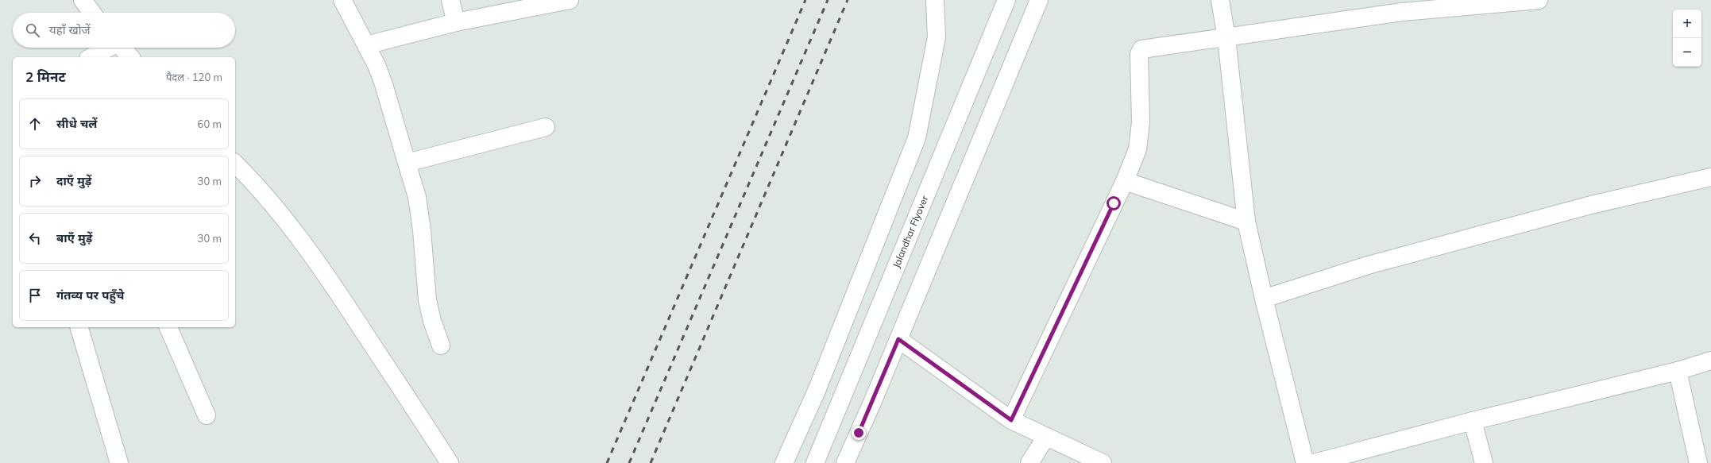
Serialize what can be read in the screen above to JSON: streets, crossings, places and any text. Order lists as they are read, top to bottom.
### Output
{
  "streets": {
    "street": ["Jalandhar Flyover"]
  },
  "page": {
    "map_buttons": ["+", "−"],
    "search": "यहाँ खोजें",
    "heading": ["2 मिनट", "पैदल · 120 m"],
    "list": [
      ["सीधे चलें", "60 m"],
      ["दाएँ मुड़ें", "30 m"],
      ["बाएँ मुड़ें", "30 m"],
      "गंतव्य पर पहुँचे"
    ]
  }
}
